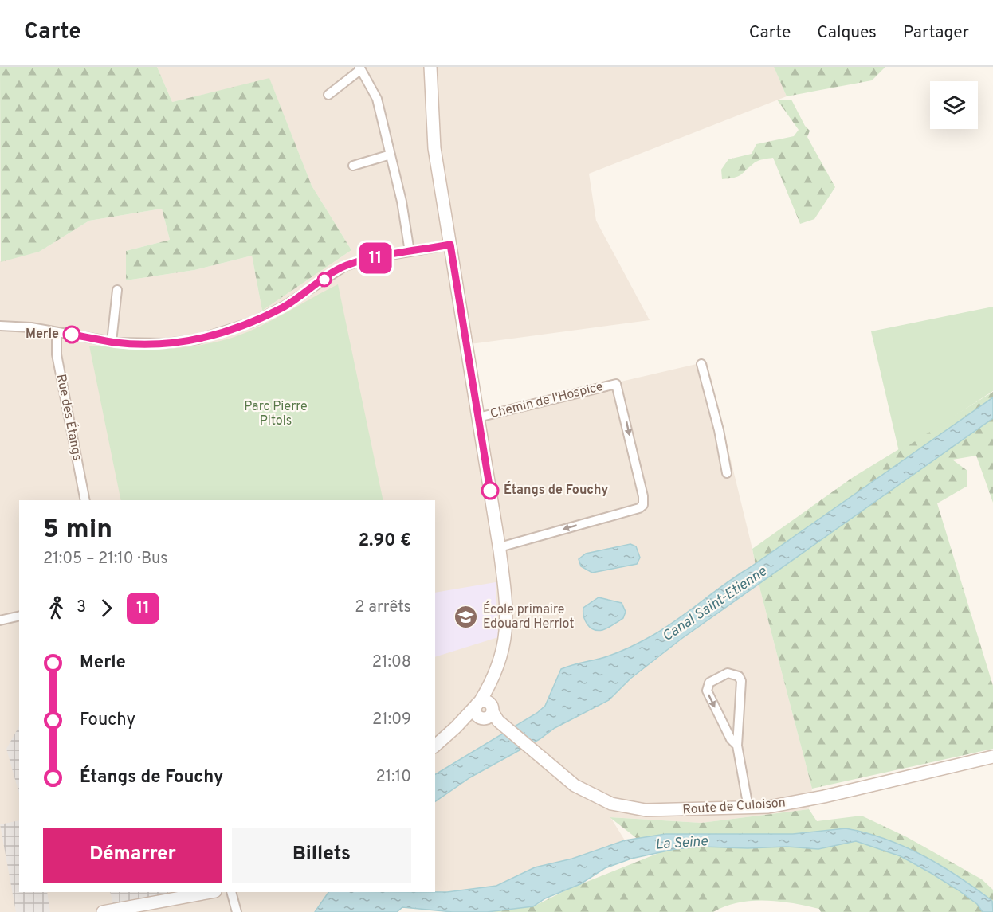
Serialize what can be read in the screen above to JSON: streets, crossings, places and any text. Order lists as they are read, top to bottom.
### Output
{
  "streets": {
    "street": ["Chemin de l'Hospice", "Rue des Étangs", "Route de Culoison"]
  },
  "water": ["Canal Saint-Etienne", "La Seine"],
  "parks": ["Parc Pierre Pitois"],
  "places": {
    "other": ["Merle", "Étangs de Fouchy"],
    "school or university": ["École primaire Edouard Herriot"]
  },
  "lines": ["bus line 11"],
  "page": {
    "header": "Carte",
    "nav": ["Carte", "Calques", "Partager"],
    "on_map": "11",
    "heading": ["5 min", "21:05 – 21:10 · Bus", "2.90 €"],
    "legs": ["3", "11", "2 arrêts"],
    "list": [
      {
        "name": "Merle",
        "value": "21:08"
      },
      {
        "name": "Fouchy",
        "value": "21:09"
      },
      {
        "name": "Étangs de Fouchy",
        "value": "21:10"
      }
    ],
    "buttons": ["Démarrer", "Billets"]
  }
}
